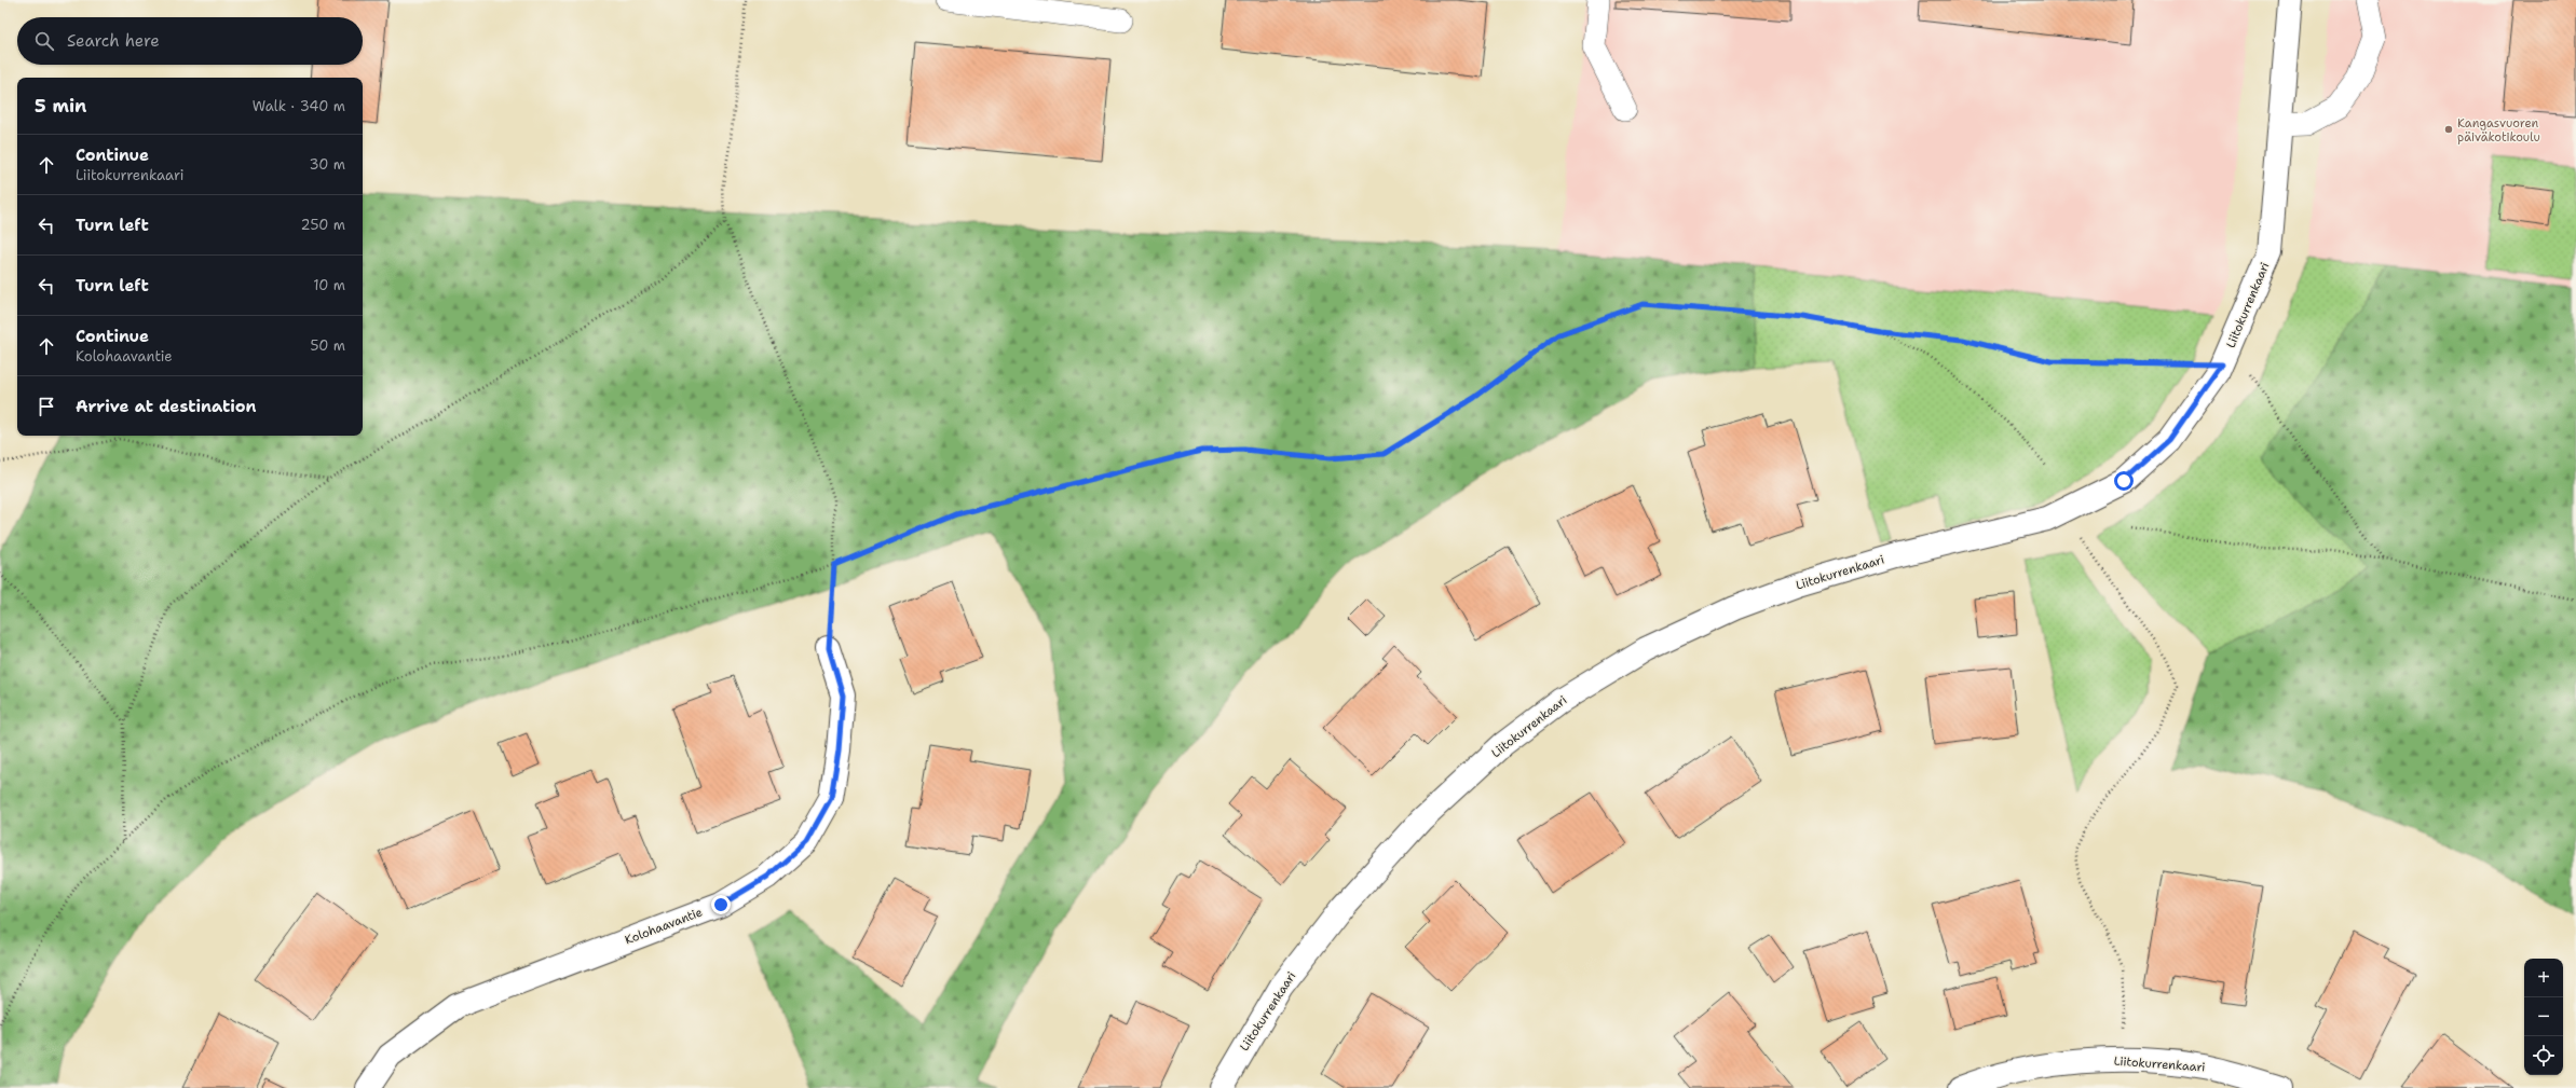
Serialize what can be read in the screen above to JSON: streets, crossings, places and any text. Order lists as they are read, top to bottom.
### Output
{
  "streets": {
    "street": ["Liitokurrenkaari", "Kolohaavantie"]
  },
  "places": ["Kangasvuoren päiväkotikoulu"],
  "page": {
    "search": "Search here",
    "heading": ["5 min", "Walk · 340 m"],
    "list": [
      ["Continue", "Liitokurrenkaari", "30 m"],
      ["Turn left", "250 m"],
      ["Turn left", "10 m"],
      ["Continue", "Kolohaavantie", "50 m"],
      "Arrive at destination"
    ],
    "map_buttons": ["+", "−"]
  }
}
